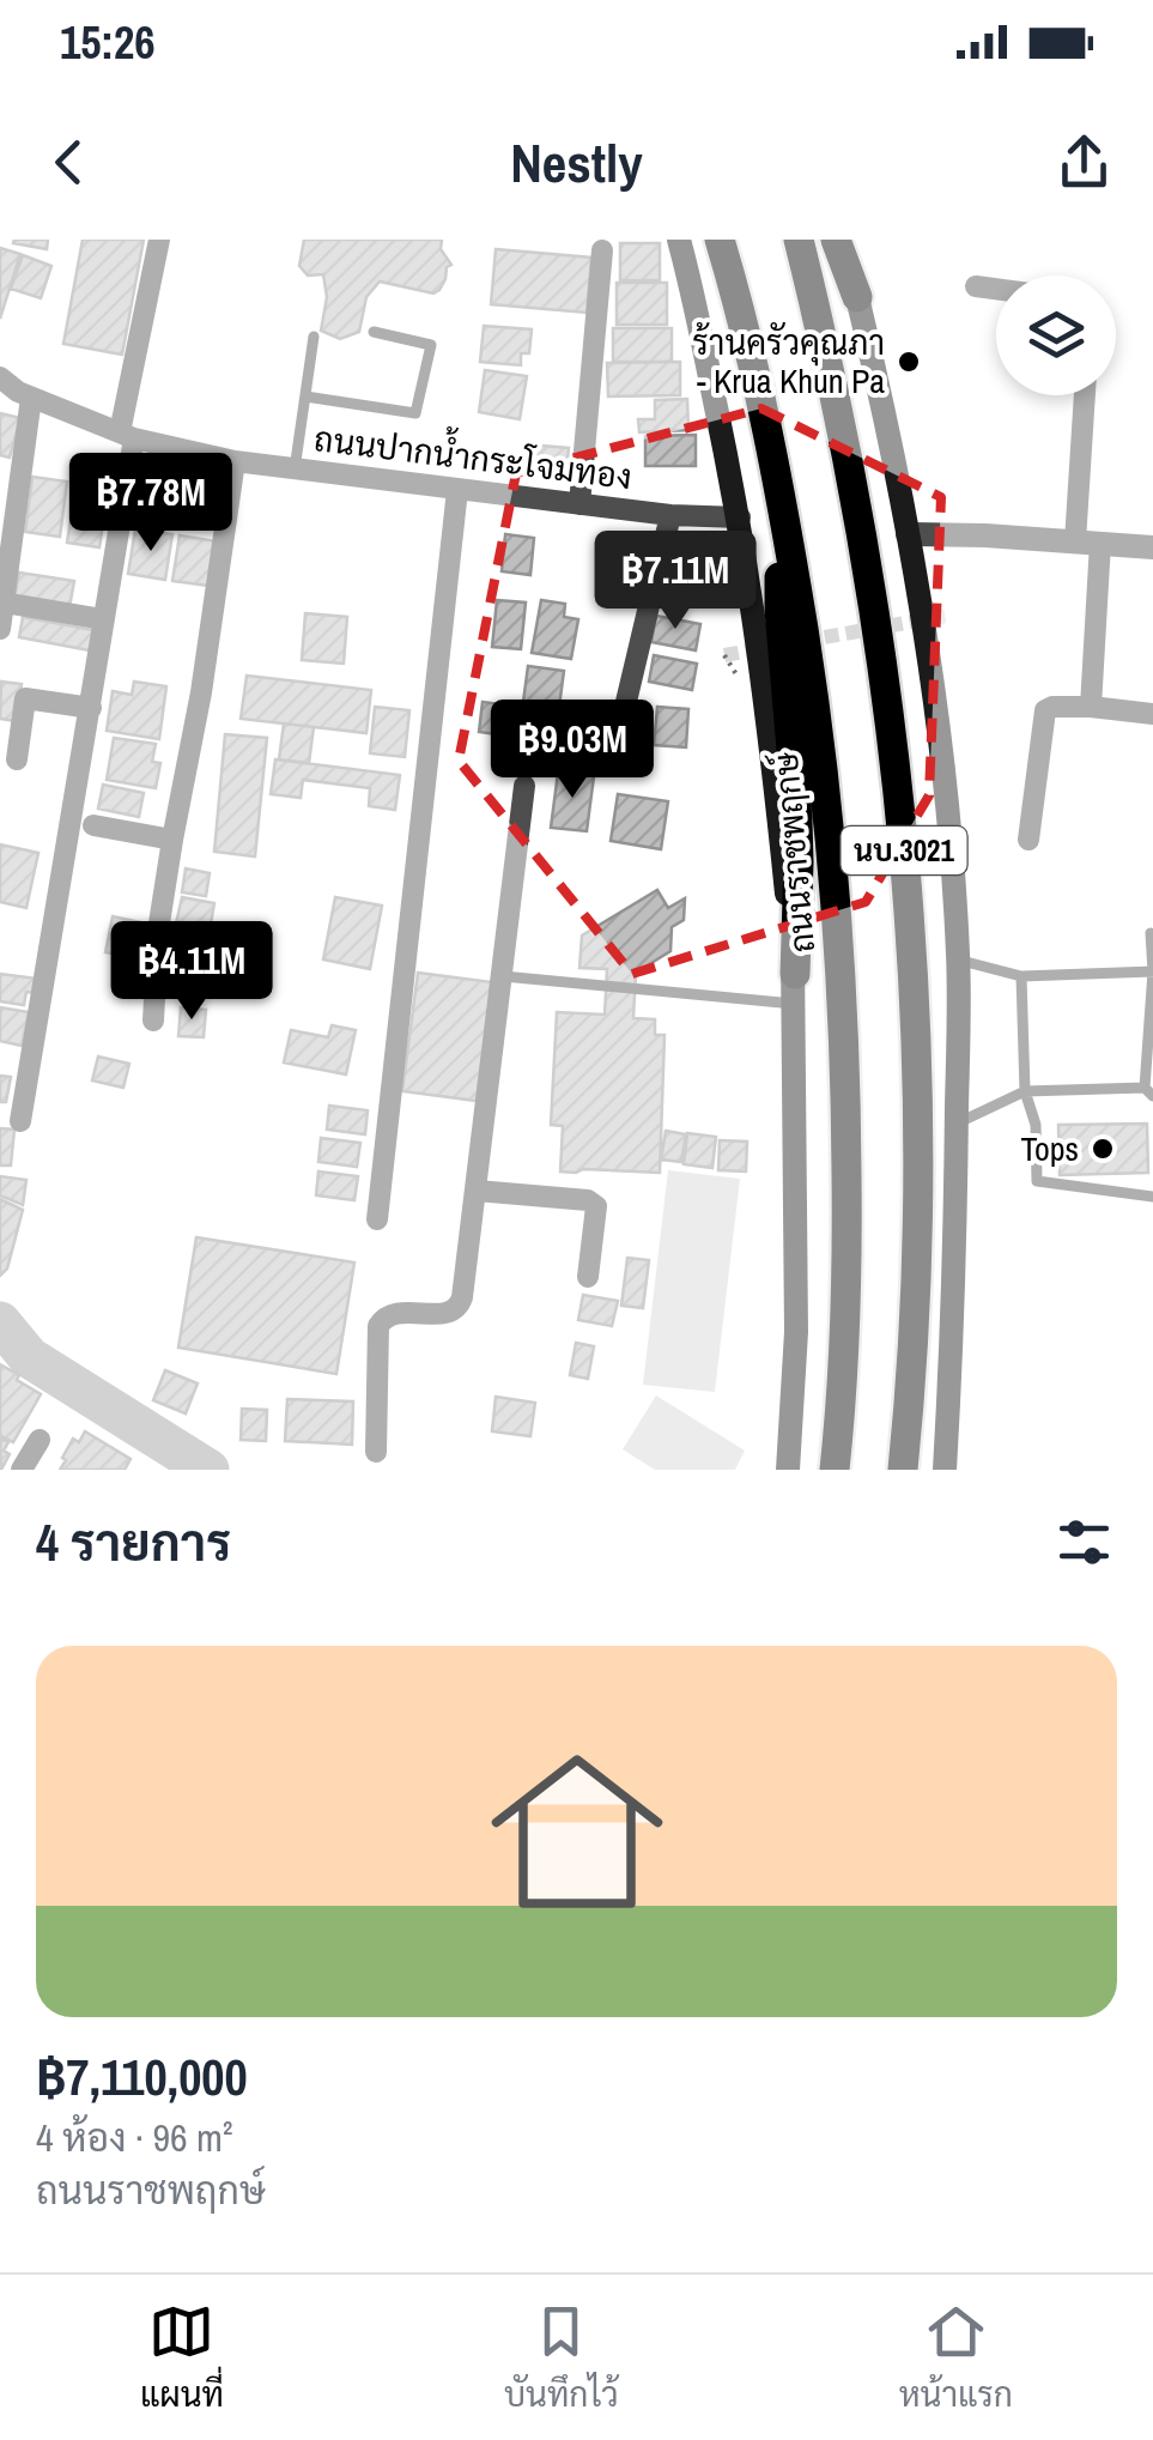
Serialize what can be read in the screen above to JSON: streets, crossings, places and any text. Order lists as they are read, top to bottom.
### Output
{
  "streets": {
    "main road": ["นบ.3021", "ถนนราชพฤกษ์"],
    "street": ["ถนนปากน้ำกระโจมทอง"]
  },
  "crossings": [
    ["ถนนปากน้ำกระโจมทอง", "ถนนราชพฤกษ์"]
  ],
  "places": ["ร้านครัวคุณภา - Krua Khun Pa", "Tops"],
  "page": {
    "status": "15:26",
    "header": "Nestly",
    "price": [
      "฿7.78M",
      "฿7.11M",
      "฿9.03M",
      "฿4.11M"
    ],
    "heading": "4 รายการ",
    "list": [
      {
        "name": "฿7,110,000",
        "note": "4 ห้อง · 96 m² · ถนนราชพฤกษ์"
      }
    ],
    "tabs": ["แผนที่", "บันทึกไว้", "หน้าแรก"]
  }
}
